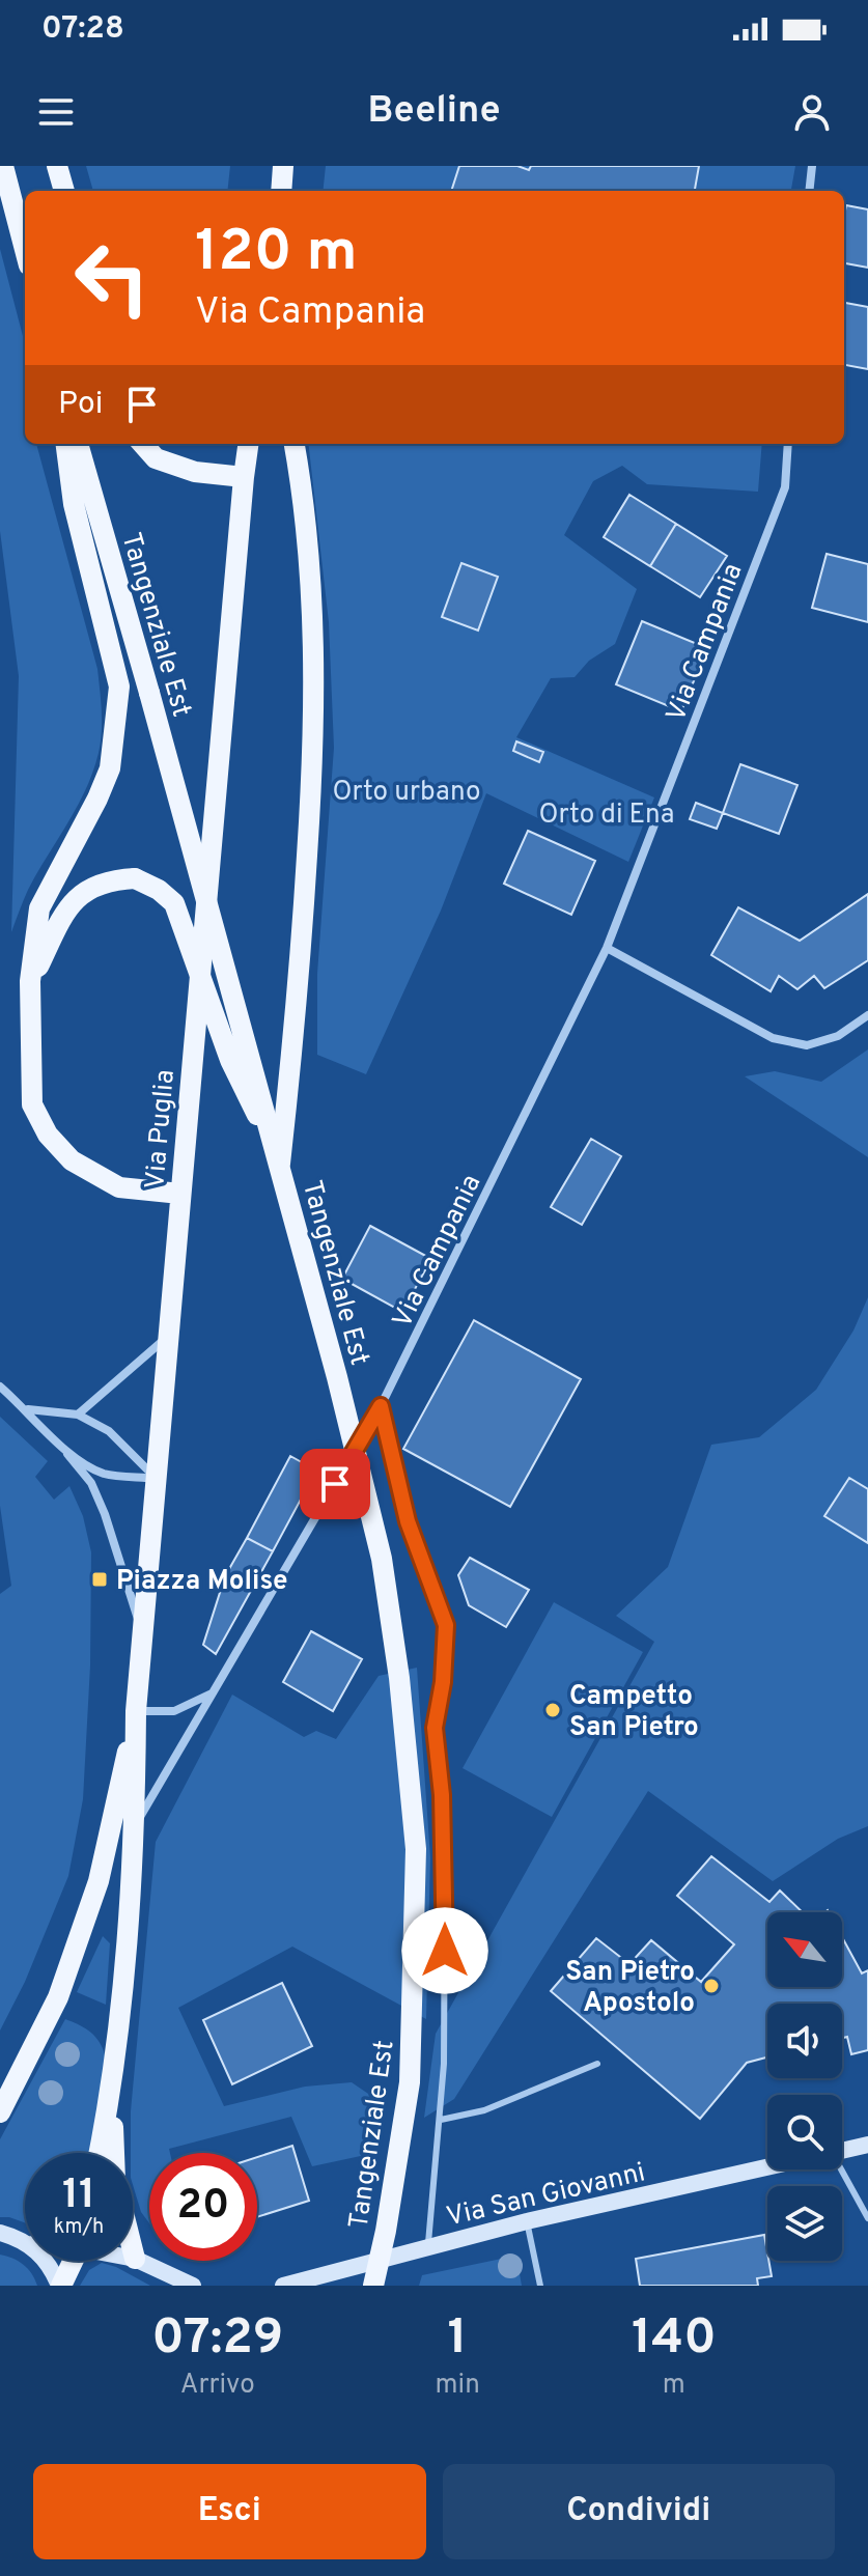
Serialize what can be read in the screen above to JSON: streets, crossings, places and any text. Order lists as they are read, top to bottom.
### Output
{
  "streets": {
    "main road": ["Tangenziale Est", "Via Puglia", "Via San Giovanni"],
    "street": ["Via Campania"]
  },
  "crossings": [
    ["Via Campania", "Via Puglia"]
  ],
  "parks": ["Orto urbano", "Orto di Ena"],
  "places": {
    "transit": ["Piazza Molise"],
    "other": ["Campetto San Pietro", "San Pietro Apostolo"]
  },
  "north": "top left",
  "page": {
    "status": "07:28",
    "header": "Beeline",
    "turn": ["120 m", "Via Campania"],
    "then": "Poi",
    "speed": "11 km/h",
    "limit": "20",
    "eta": [
      "07:29",
      "Arrivo",
      "1",
      "min",
      "140",
      "m"
    ],
    "buttons": ["Esci", "Condividi"]
  }
}
